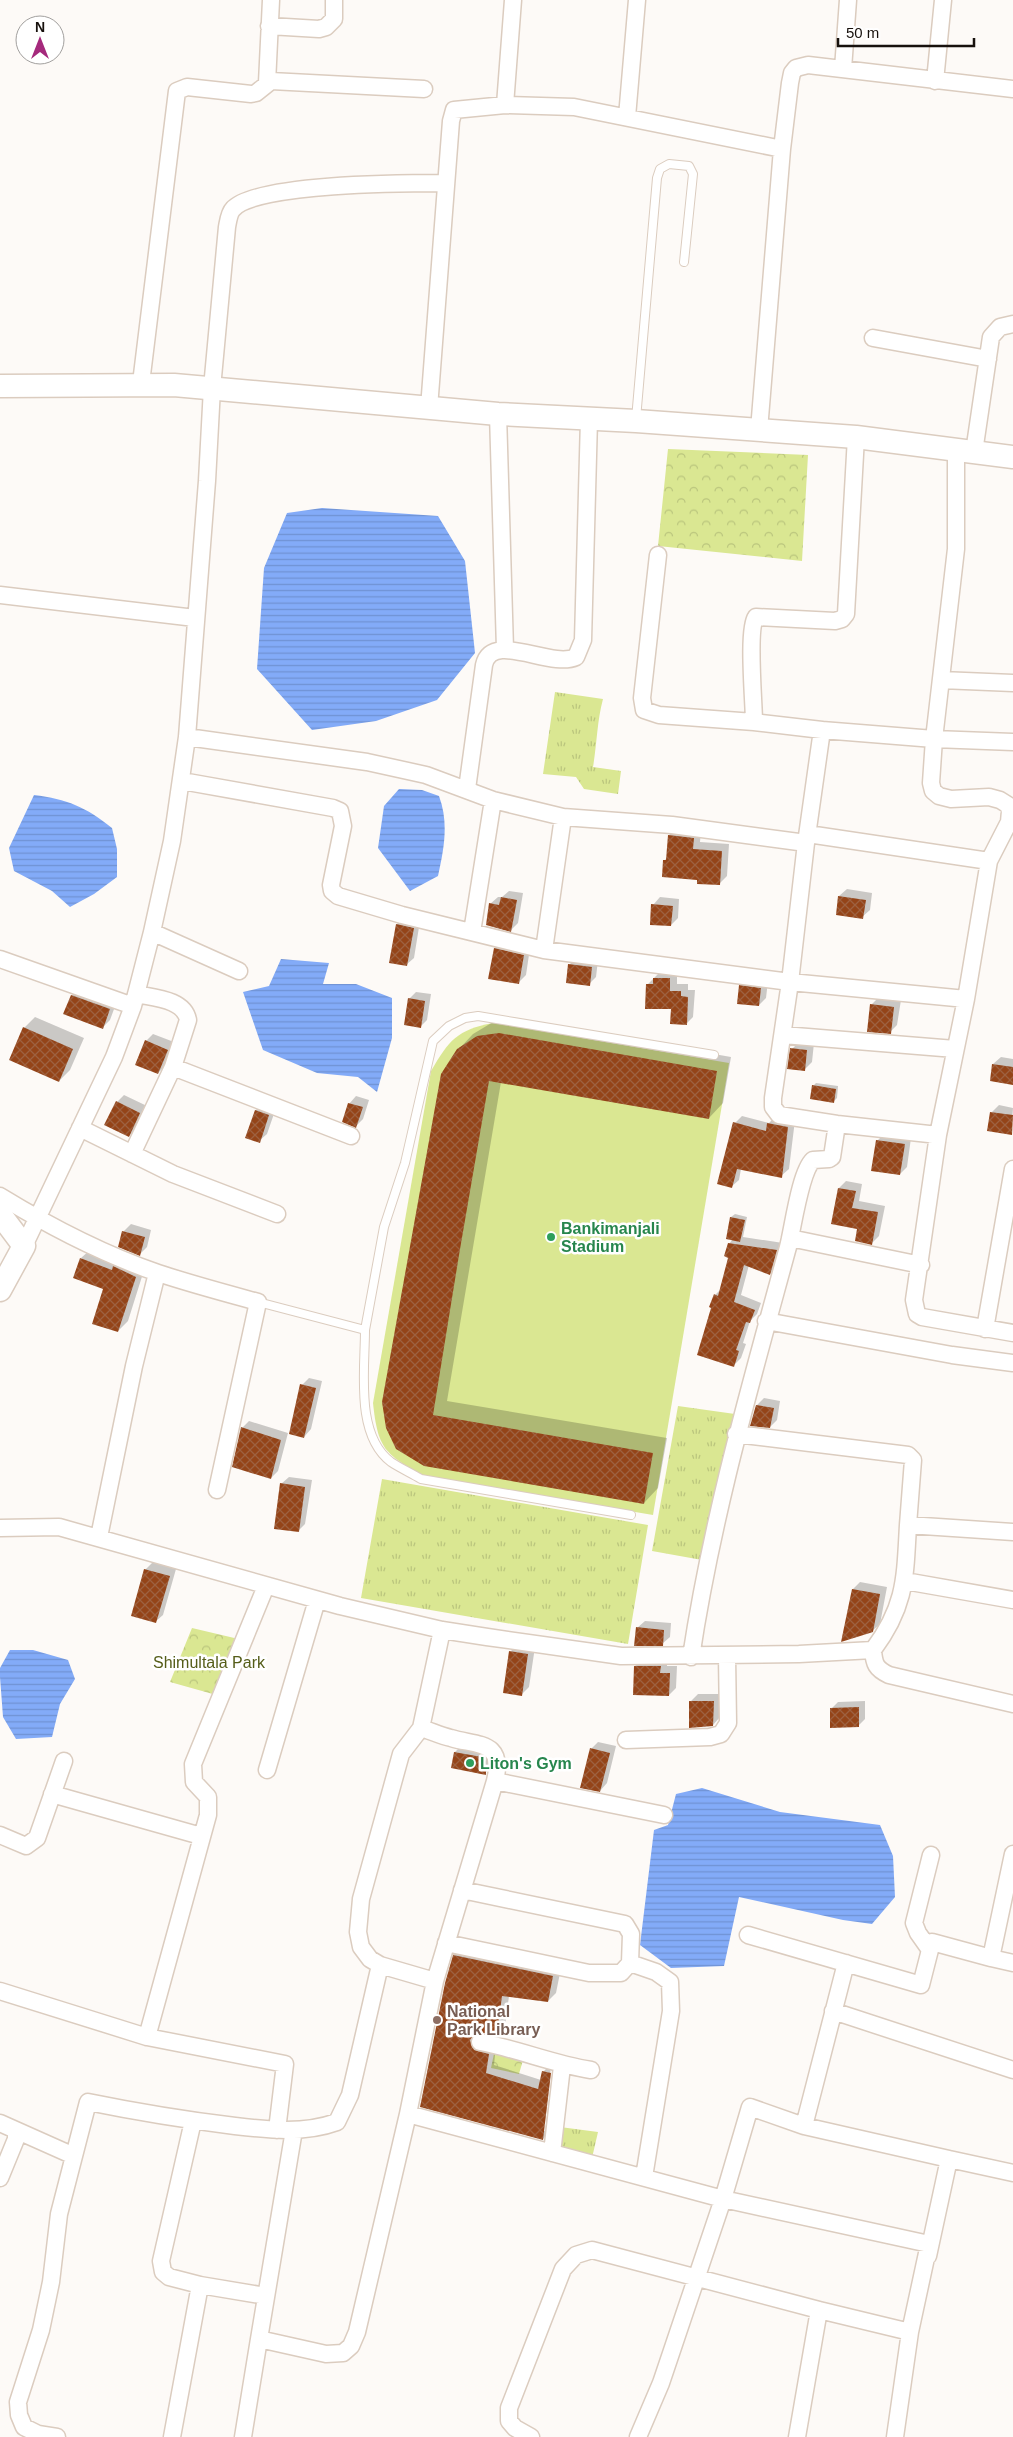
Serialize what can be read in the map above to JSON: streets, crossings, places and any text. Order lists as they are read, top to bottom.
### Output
{
  "parks": ["Shimultala Park"],
  "places": ["Bankimanjali Stadium", "Liton's Gym", "National Park Library"],
  "scale_bar": "50 m",
  "north": "top"
}
